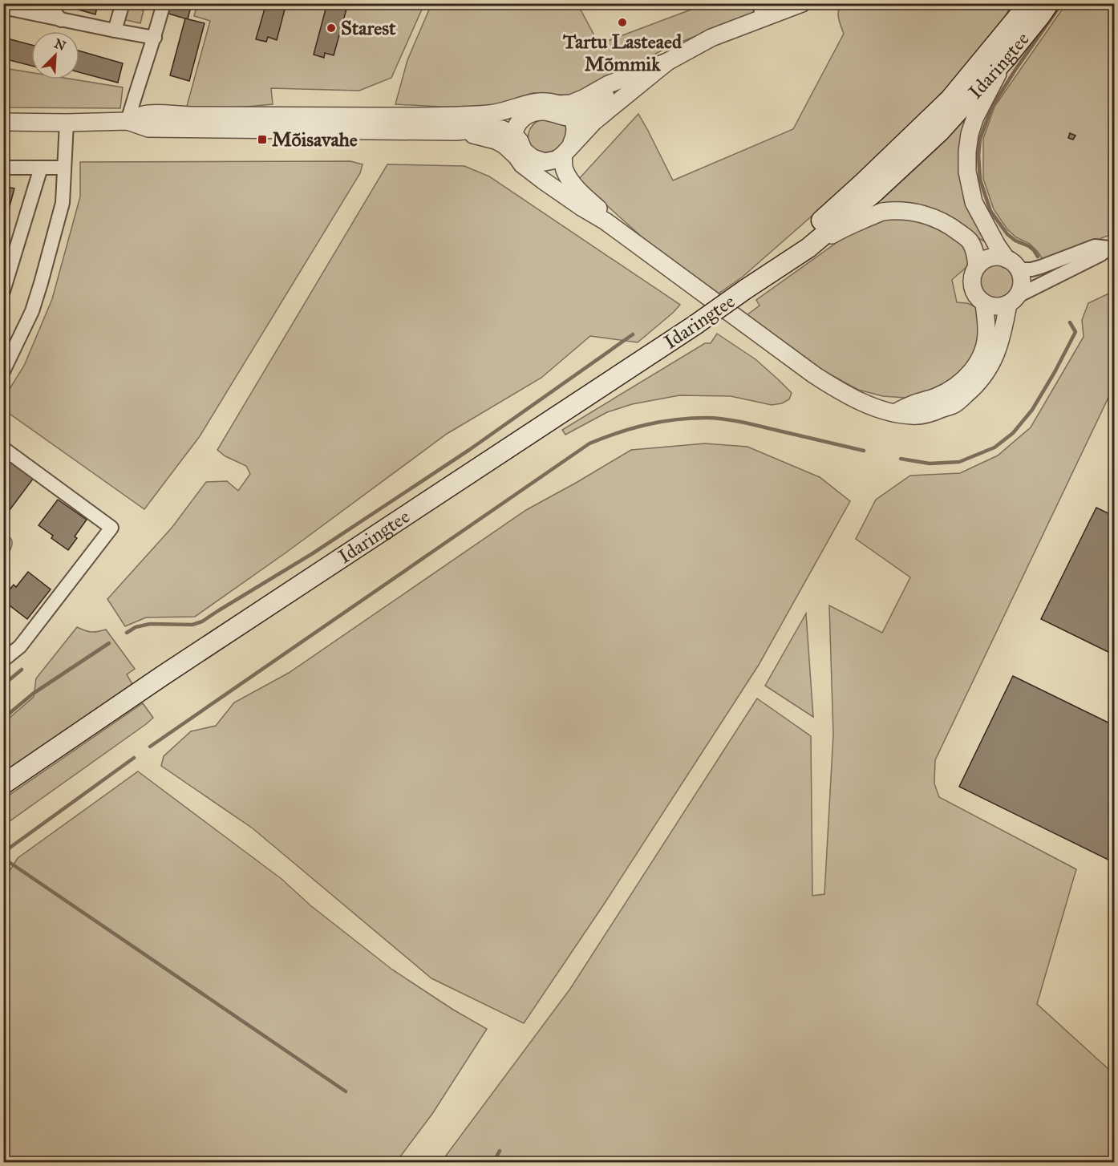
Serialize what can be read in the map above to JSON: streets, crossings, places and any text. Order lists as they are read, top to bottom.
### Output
{
  "streets": {
    "main road": ["Idaringtee"]
  },
  "places": {
    "other": ["Tartu Lasteaed Mõmmik", "Starest"],
    "transit": ["Mõisavahe"]
  },
  "north": "top right"
}
